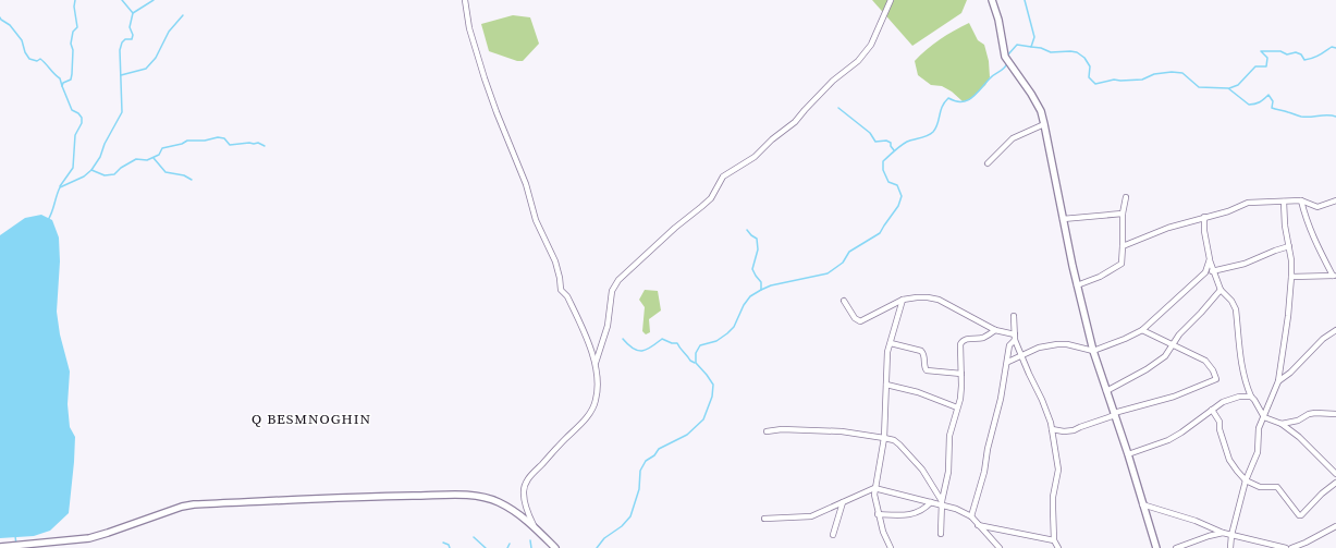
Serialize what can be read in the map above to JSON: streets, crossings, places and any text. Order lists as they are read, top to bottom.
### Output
{
  "districts": ["Q BESMNOGHIN"]
}
